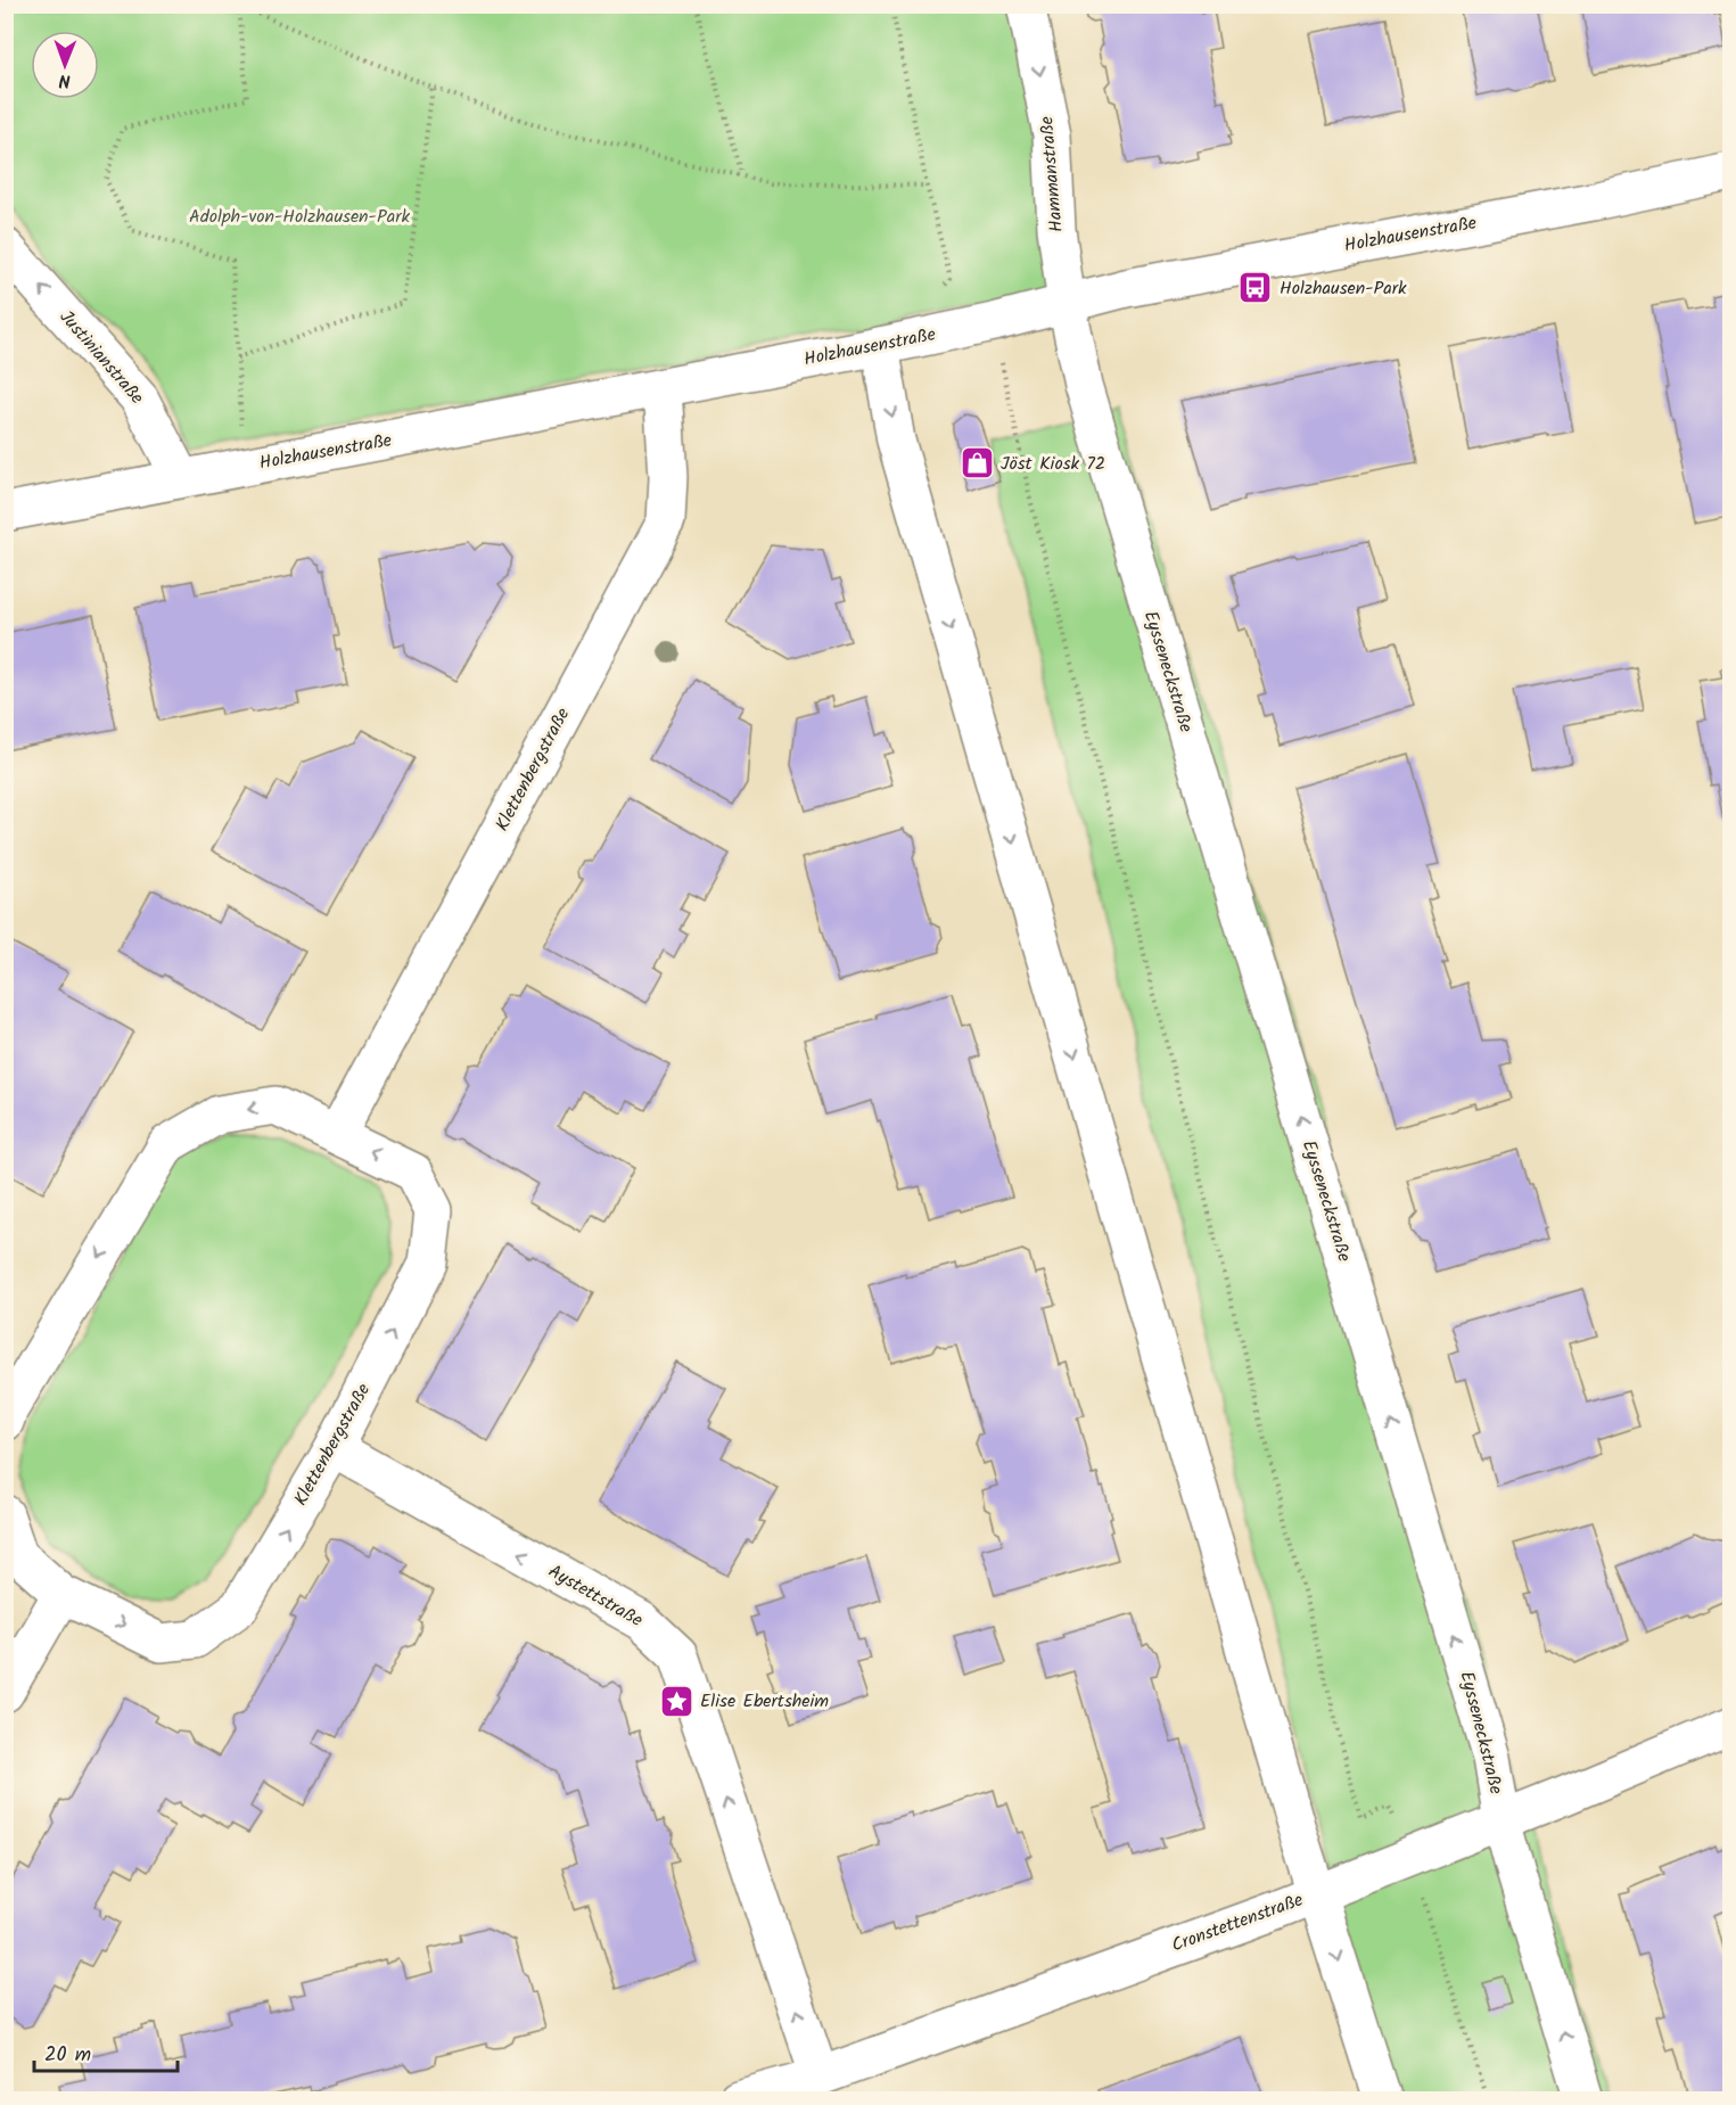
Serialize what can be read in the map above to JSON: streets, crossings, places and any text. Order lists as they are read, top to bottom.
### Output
{
  "streets": {
    "street": [
      "Hammanstraße",
      "Holzhausenstraße",
      "Justinianstraße",
      "Eysseneckstraße",
      "Klettenbergstraße",
      "Aystettstraße",
      "Cronstettenstraße"
    ]
  },
  "crossings": [
    ["Hammanstraße", "Holzhausenstraße"],
    ["Hammanstraße", "Eysseneckstraße"],
    ["Holzhausenstraße", "Justinianstraße"],
    ["Holzhausenstraße", "Eysseneckstraße"],
    ["Holzhausenstraße", "Klettenbergstraße"],
    ["Eysseneckstraße", "Cronstettenstraße"],
    ["Klettenbergstraße", "Aystettstraße"],
    ["Aystettstraße", "Cronstettenstraße"]
  ],
  "one_way": ["Hammanstraße", "Justinianstraße", "Aystettstraße"],
  "parks": ["Adolph-von-Holzhausen-Park"],
  "places": {
    "bus stop": ["Holzhausen-Park"],
    "shop": ["Jöst Kiosk 72"],
    "place": ["Elise Ebertsheim"]
  },
  "scale_bar": "20 m",
  "north": "bottom"
}
